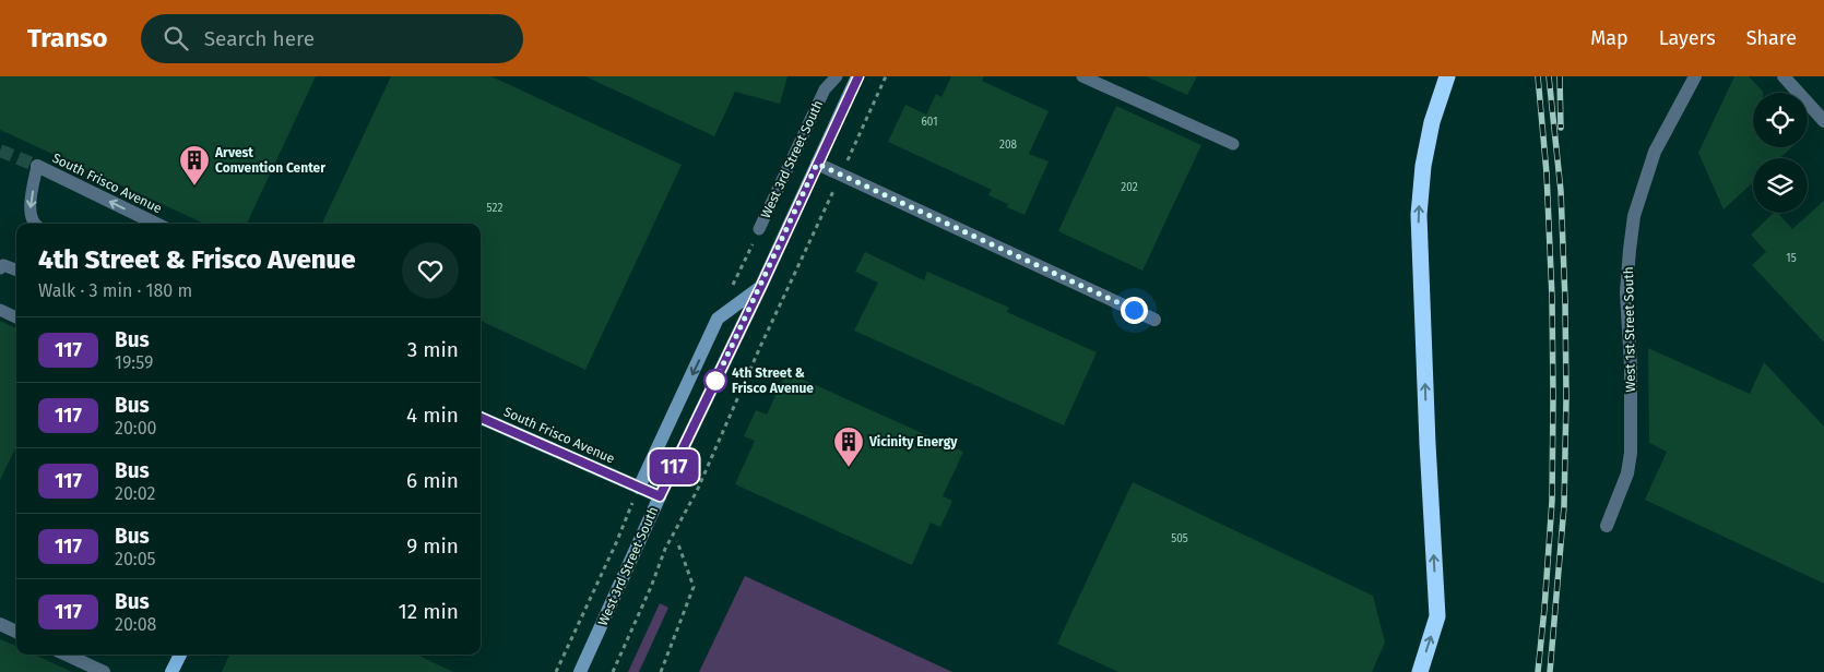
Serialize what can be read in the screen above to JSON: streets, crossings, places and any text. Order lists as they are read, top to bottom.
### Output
{
  "streets": {
    "main road": ["West 3rd Street South", "South Frisco Avenue"],
    "street": ["West 1st Street South"]
  },
  "crossings": [
    ["West 3rd Street South", "South Frisco Avenue"]
  ],
  "one_way": ["South Frisco Avenue"],
  "places": {
    "building": ["Arvest Convention Center", "Vicinity Energy"],
    "other": ["4th Street & Frisco Avenue"]
  },
  "lines": ["bus line 117"],
  "house_numbers": [
    "601",
    "208",
    "202",
    "522",
    "15",
    "505"
  ],
  "page": {
    "header": "Transo",
    "search": "Search here",
    "nav": ["Map", "Layers", "Share"],
    "on_map": "117",
    "heading": ["4th Street & Frisco Avenue", "Walk · 3 min · 180 m"],
    "list": [
      {
        "mark": "117",
        "name": "Bus",
        "note": "19:59",
        "value": "3 min"
      },
      {
        "mark": "117",
        "name": "Bus",
        "note": "20:00",
        "value": "4 min"
      },
      {
        "mark": "117",
        "name": "Bus",
        "note": "20:02",
        "value": "6 min"
      },
      {
        "mark": "117",
        "name": "Bus",
        "note": "20:05",
        "value": "9 min"
      },
      {
        "mark": "117",
        "name": "Bus",
        "note": "20:08",
        "value": "12 min"
      }
    ]
  }
}
